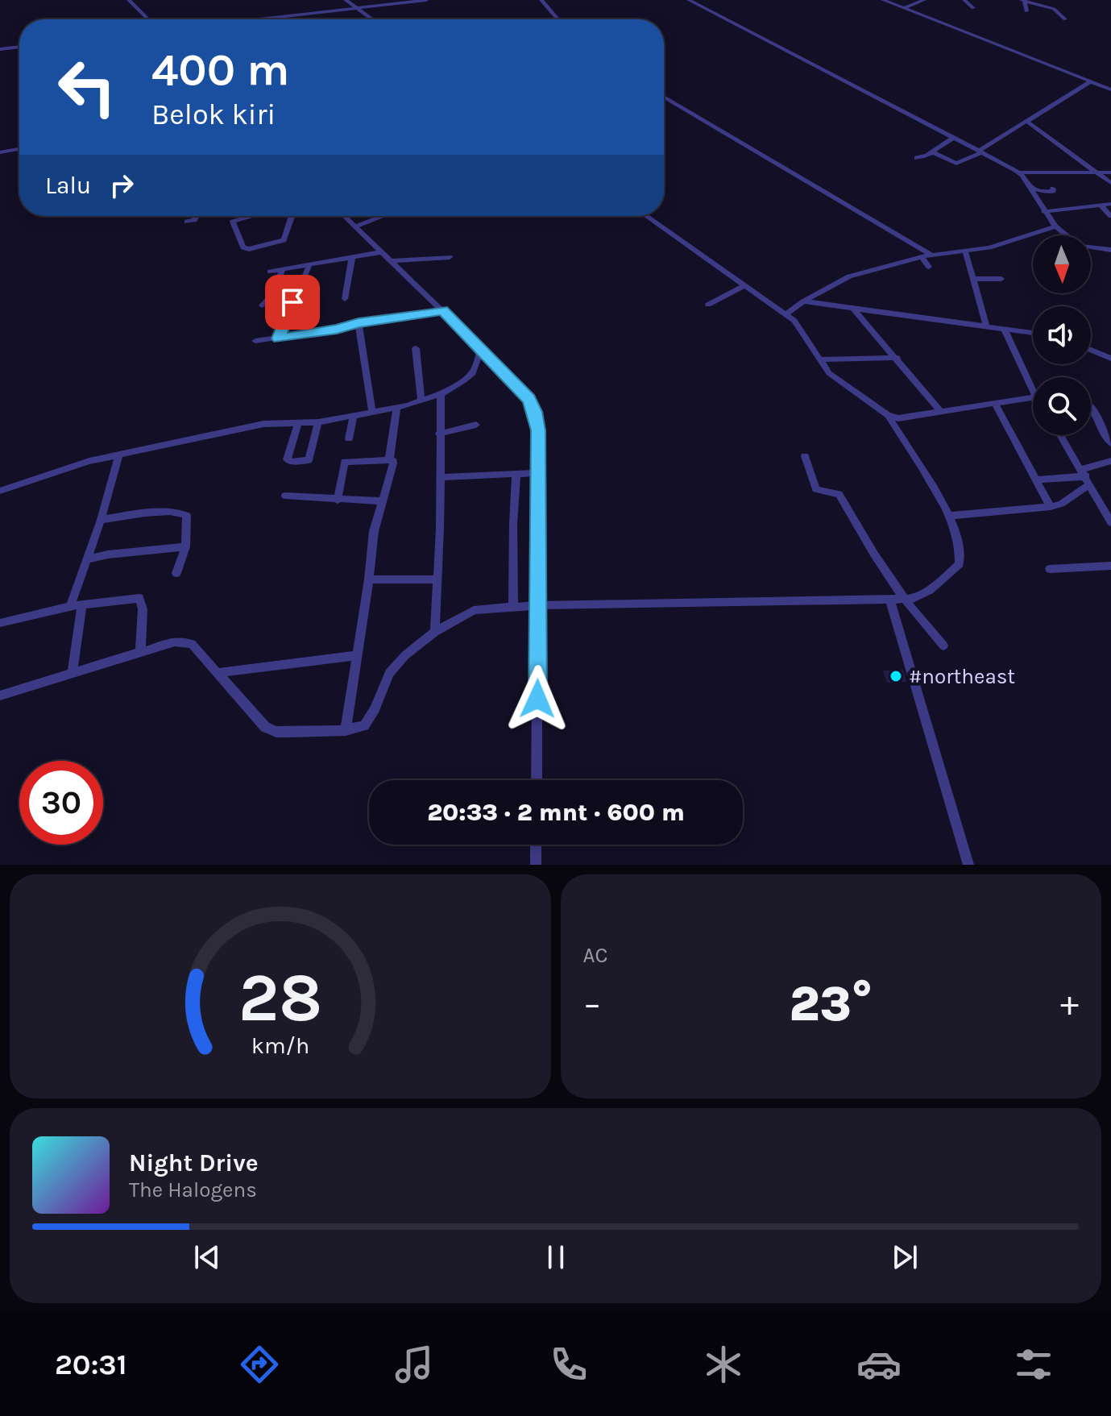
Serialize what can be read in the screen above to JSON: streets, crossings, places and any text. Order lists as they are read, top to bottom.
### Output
{
  "places": ["#northeast"],
  "north": "bottom",
  "page": {
    "turn": ["400 m", "Belok kiri"],
    "then": "Lalu",
    "limit": "30",
    "trip": "20:33 · 2 mnt · 600 m",
    "tile": "AC",
    "heat": ["−", "23°", "+"],
    "song": ["Night Drive", "The Halogens"],
    "tabs": "20:31",
    "gauge": ["28", "km/h"]
  }
}
